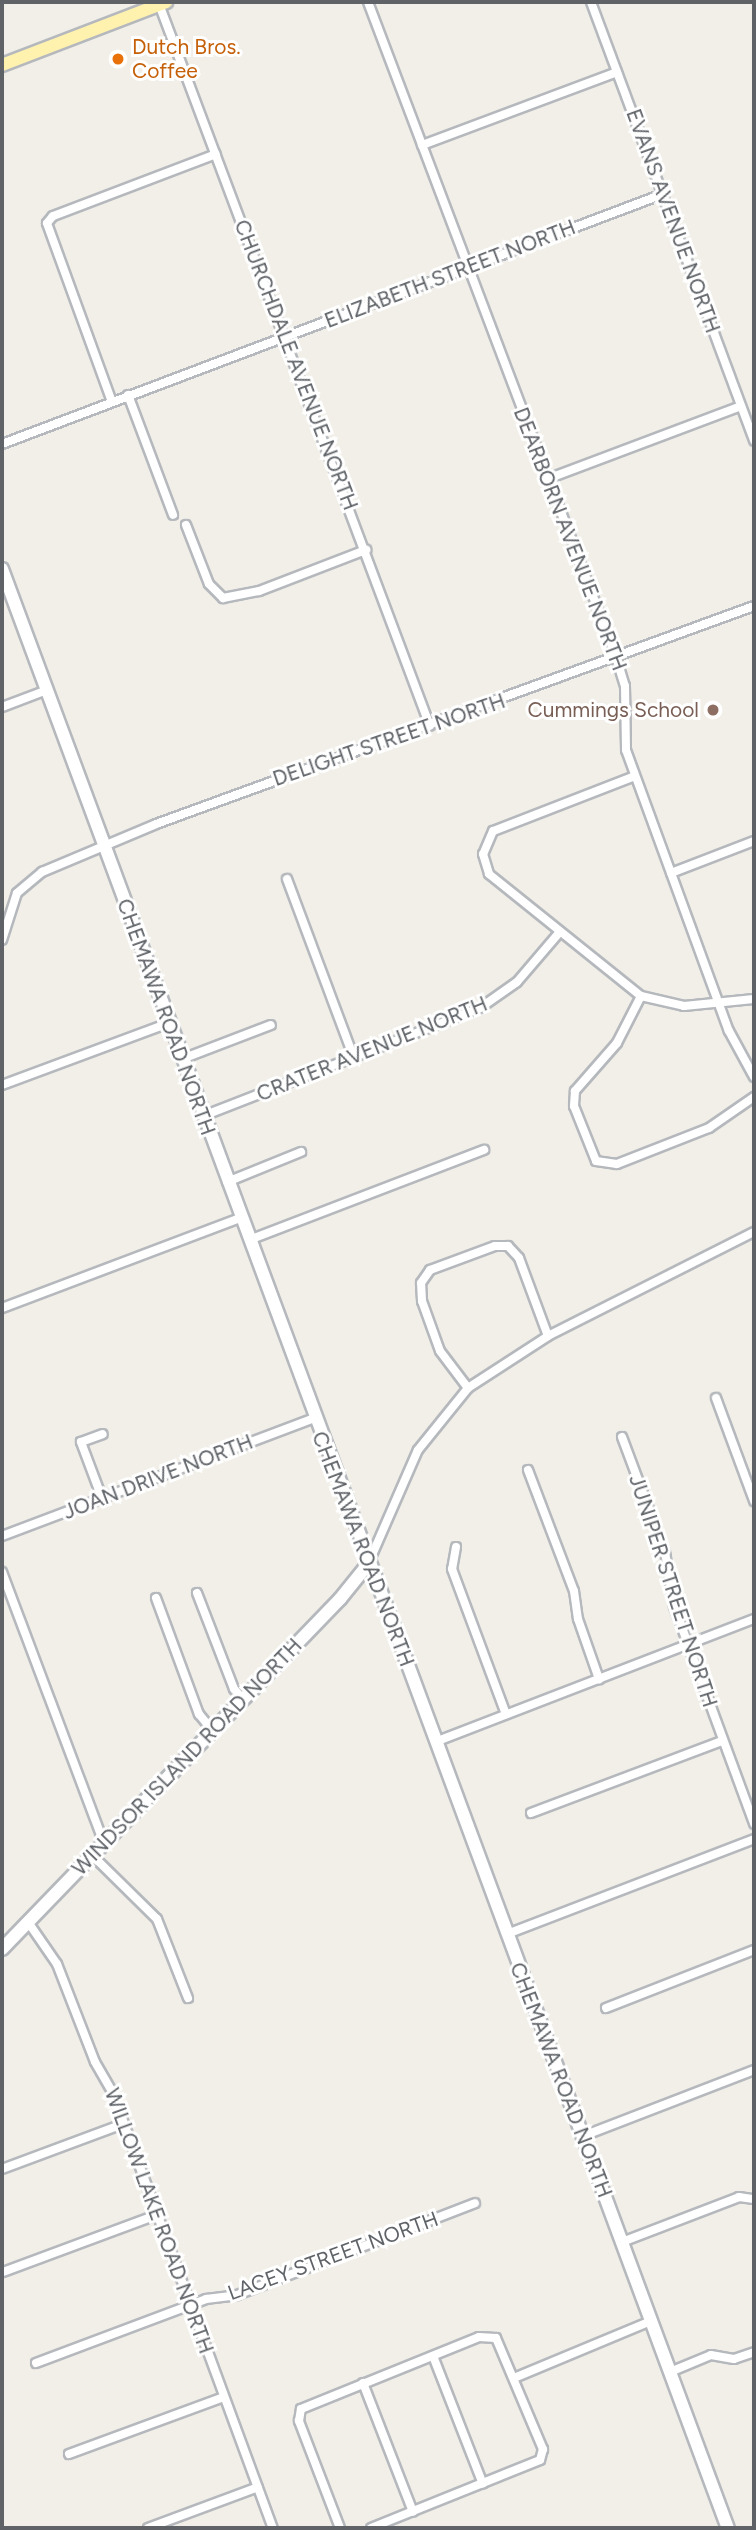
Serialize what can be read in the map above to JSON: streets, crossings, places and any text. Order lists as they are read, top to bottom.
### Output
{
  "streets": {
    "street": [
      "EVANS AVENUE NORTH",
      "ELIZABETH STREET NORTH",
      "CHURCHDALE AVENUE NORTH",
      "DEARBORN AVENUE NORTH",
      "DELIGHT STREET NORTH",
      "CHEMAWA ROAD NORTH",
      "CRATER AVENUE NORTH",
      "JOAN DRIVE NORTH",
      "JUNIPER STREET NORTH",
      "WINDSOR ISLAND ROAD NORTH",
      "WILLOW LAKE ROAD NORTH",
      "LACEY STREET NORTH"
    ]
  },
  "crossings": [
    ["EVANS AVENUE NORTH", "ELIZABETH STREET NORTH"],
    ["ELIZABETH STREET NORTH", "CHURCHDALE AVENUE NORTH"],
    ["ELIZABETH STREET NORTH", "DEARBORN AVENUE NORTH"],
    ["CHURCHDALE AVENUE NORTH", "DELIGHT STREET NORTH"],
    ["DEARBORN AVENUE NORTH", "DELIGHT STREET NORTH"],
    ["DELIGHT STREET NORTH", "CHEMAWA ROAD NORTH"],
    ["CHEMAWA ROAD NORTH", "CRATER AVENUE NORTH"],
    ["CHEMAWA ROAD NORTH", "JOAN DRIVE NORTH"],
    ["CHEMAWA ROAD NORTH", "WINDSOR ISLAND ROAD NORTH"],
    ["WINDSOR ISLAND ROAD NORTH", "WILLOW LAKE ROAD NORTH"],
    ["WILLOW LAKE ROAD NORTH", "LACEY STREET NORTH"]
  ],
  "places": ["Dutch Bros. Coffee", "Cummings School"]
}
